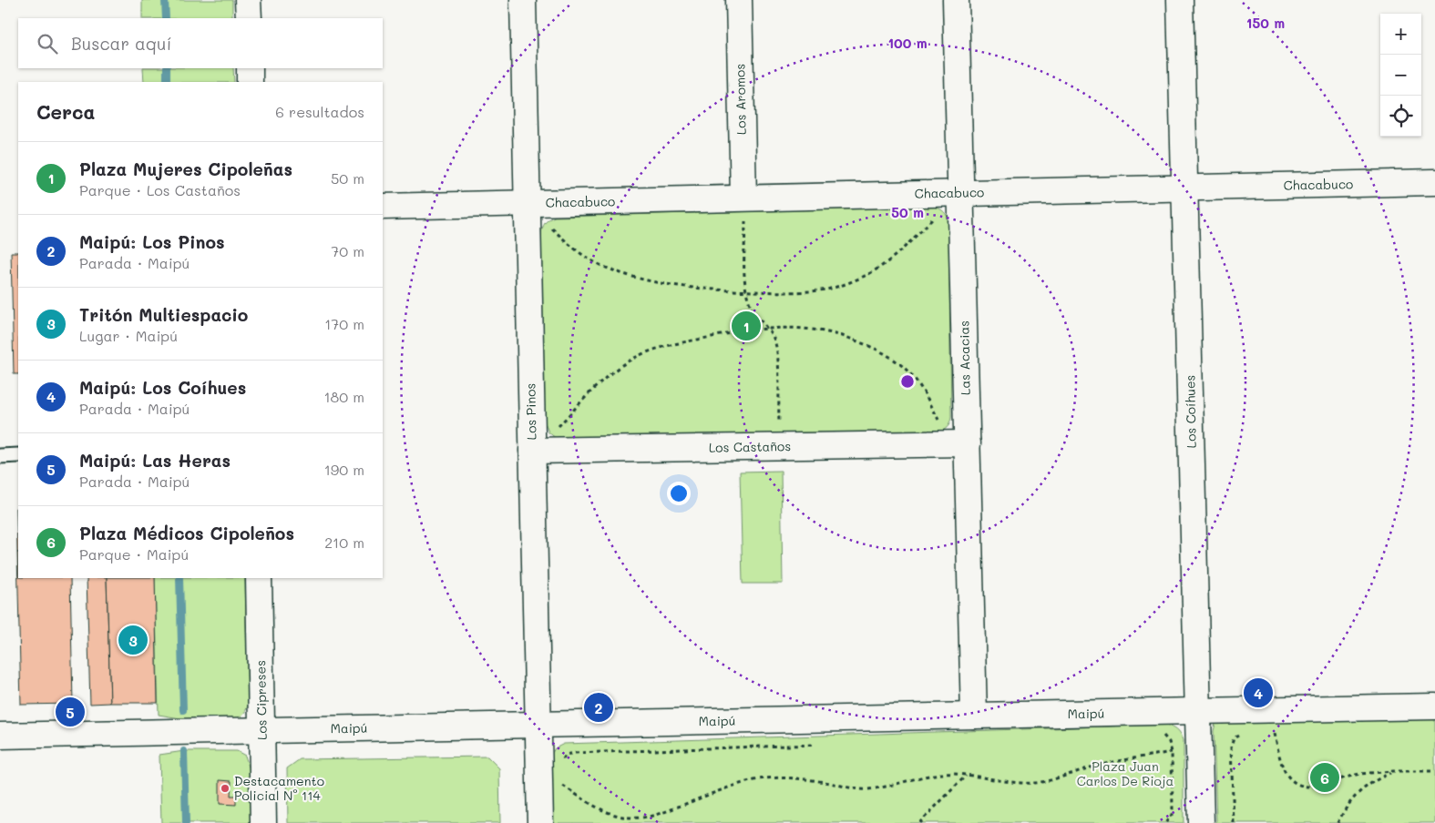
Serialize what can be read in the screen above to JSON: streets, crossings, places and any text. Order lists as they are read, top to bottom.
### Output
{
  "streets": {
    "street": [
      "Los Aromos",
      "Chacabuco",
      "Las Acacias",
      "Los Pinos",
      "Los Coíhues",
      "Los Castaños",
      "Los Cipreses",
      "Maipú"
    ]
  },
  "crossings": [
    ["Los Aromos", "Chacabuco"],
    ["Chacabuco", "Las Acacias"],
    ["Chacabuco", "Los Pinos"],
    ["Chacabuco", "Los Coíhues"],
    ["Las Acacias", "Los Castaños"],
    ["Las Acacias", "Maipú"],
    ["Los Pinos", "Los Castaños"],
    ["Los Pinos", "Maipú"],
    ["Los Coíhues", "Maipú"],
    ["Los Cipreses", "Maipú"]
  ],
  "parks": ["Plaza Juan Carlos De Rioja"],
  "places": ["Destacamento Policial N° 114"],
  "page": {
    "map_buttons": ["+", "−"],
    "search": "Buscar aquí",
    "heading": ["Cerca", "6 resultados"],
    "list": [
      {
        "mark": "1",
        "name": "Plaza Mujeres Cipoleñas",
        "note": "Parque · Los Castaños",
        "value": "50 m"
      },
      {
        "mark": "2",
        "name": "Maipú: Los Pinos",
        "note": "Parada · Maipú",
        "value": "70 m"
      },
      {
        "mark": "3",
        "name": "Tritón Multiespacio",
        "note": "Lugar · Maipú",
        "value": "170 m"
      },
      {
        "mark": "4",
        "name": "Maipú: Los Coíhues",
        "note": "Parada · Maipú",
        "value": "180 m"
      },
      {
        "mark": "5",
        "name": "Maipú: Las Heras",
        "note": "Parada · Maipú",
        "value": "190 m"
      },
      {
        "mark": "6",
        "name": "Plaza Médicos Cipoleños",
        "note": "Parque · Maipú",
        "value": "210 m"
      }
    ],
    "pins": [
      "1",
      "3",
      "4",
      "2",
      "5",
      "6"
    ]
  },
  "rings": ["150 m", "100 m", "50 m"]
}
